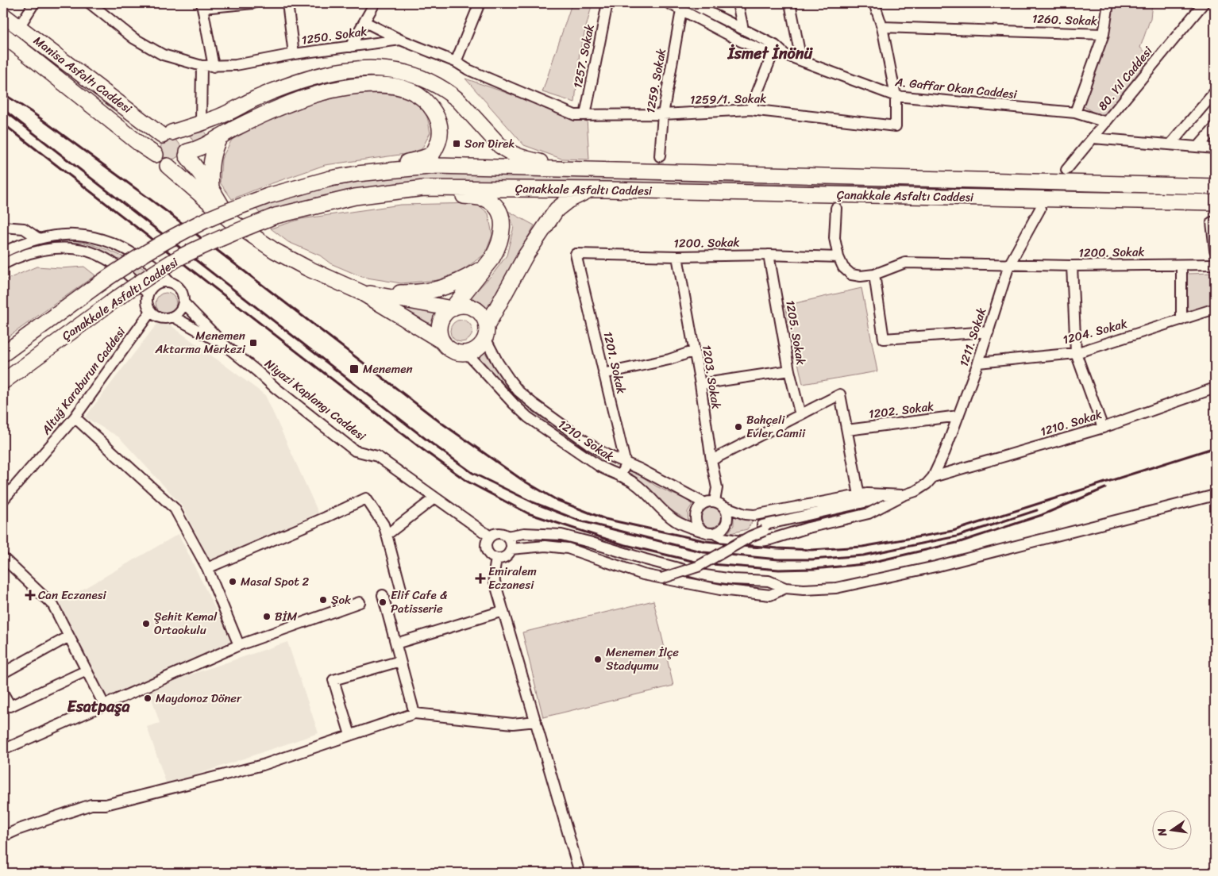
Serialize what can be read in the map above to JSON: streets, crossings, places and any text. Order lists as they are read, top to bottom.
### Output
{
  "streets": {
    "highway": ["Manisa Asfaltı Caddesi", "Çanakkale Asfaltı Caddesi"],
    "street": [
      "1260. Sokak",
      "1250. Sokak",
      "1257. Sokak",
      "80. Yıl Caddesi",
      "1259. Sokak",
      "A. Gaffar Okan Caddesi",
      "1259/1. Sokak",
      "1200. Sokak",
      "1204. Sokak",
      "1205. Sokak",
      "1211. Sokak",
      "1201. Sokak",
      "1203. Sokak",
      "Altuğ Karaburun Caddesi",
      "Niyazi Kaplangı Caddesi",
      "1202. Sokak",
      "1210. Sokak"
    ]
  },
  "crossings": [
    ["1250. Sokak", "1257. Sokak"],
    ["1250. Sokak", "1259/1. Sokak"],
    ["1257. Sokak", "1259/1. Sokak"],
    ["80. Yıl Caddesi", "A. Gaffar Okan Caddesi"],
    ["1259. Sokak", "A. Gaffar Okan Caddesi"],
    ["1259. Sokak", "1259/1. Sokak"],
    ["A. Gaffar Okan Caddesi", "1259/1. Sokak"],
    ["1200. Sokak", "1205. Sokak"],
    ["1200. Sokak", "1211. Sokak"],
    ["1200. Sokak", "1201. Sokak"],
    ["1200. Sokak", "1203. Sokak"],
    ["1204. Sokak", "1211. Sokak"],
    ["1211. Sokak", "1202. Sokak"],
    ["1211. Sokak", "1210. Sokak"],
    ["1201. Sokak", "1210. Sokak"],
    ["1203. Sokak", "1210. Sokak"],
    ["Altuğ Karaburun Caddesi", "Niyazi Kaplangı Caddesi"]
  ],
  "districts": ["İsmet İnönü", "Esatpaşa"],
  "places": {
    "transit": ["Son Direk", "Menemen Aktarma Merkezi", "Menemen"],
    "other": [
      "Bahçeli Evler Camii",
      "Masal Spot 2",
      "Şok",
      "Elif Cafe & Patisserie",
      "BİM",
      "Şehit Kemal Ortaokulu",
      "Menemen İlçe Stadyumu",
      "Maydonoz Döner"
    ],
    "health": ["Emiralem Eczanesi", "Can Eczanesi"]
  },
  "north": "left"
}
